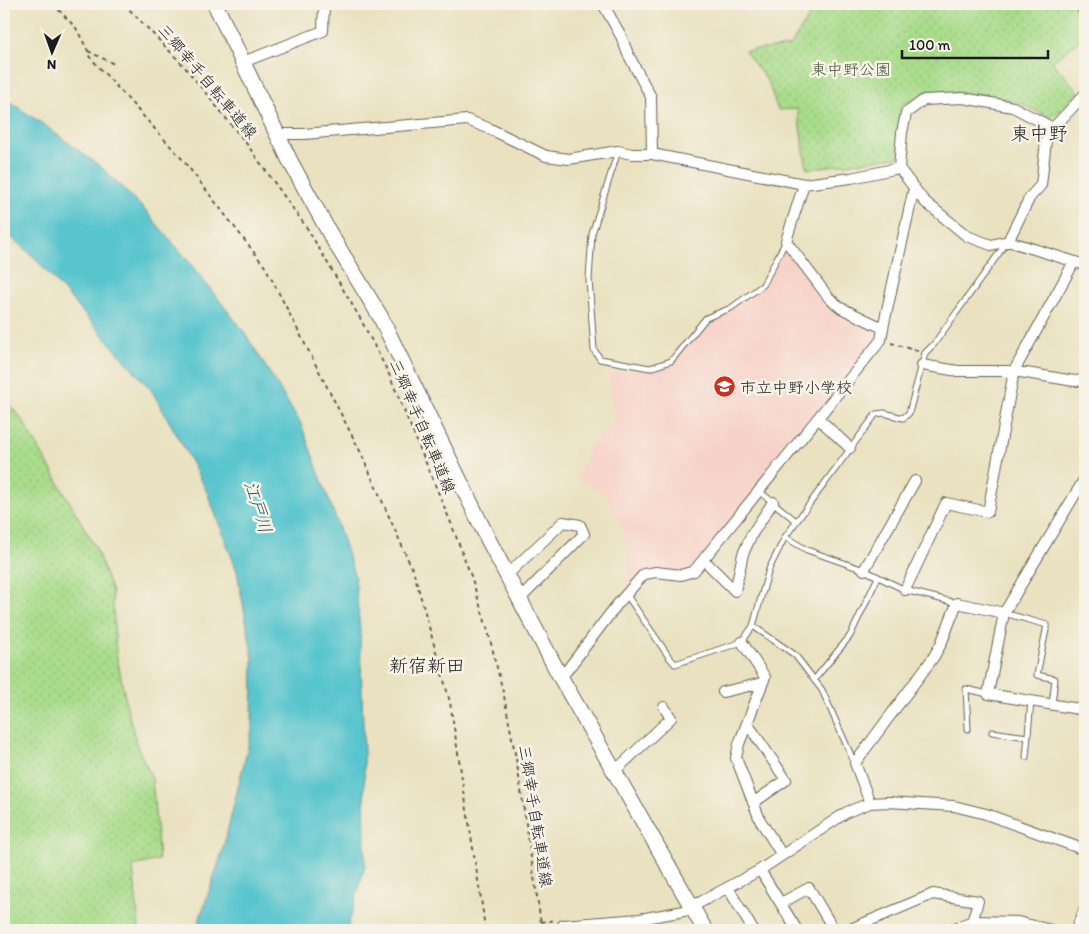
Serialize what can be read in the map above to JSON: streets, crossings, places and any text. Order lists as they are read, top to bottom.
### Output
{
  "streets": {
    "path": ["三郷幸手自転車道線"]
  },
  "districts": ["東中野", "新宿新田"],
  "water": ["江戸川"],
  "parks": ["東中野公園"],
  "places": {
    "school or university": ["市立中野小学校"]
  },
  "scale_bar": "100 m",
  "north": "bottom"
}
